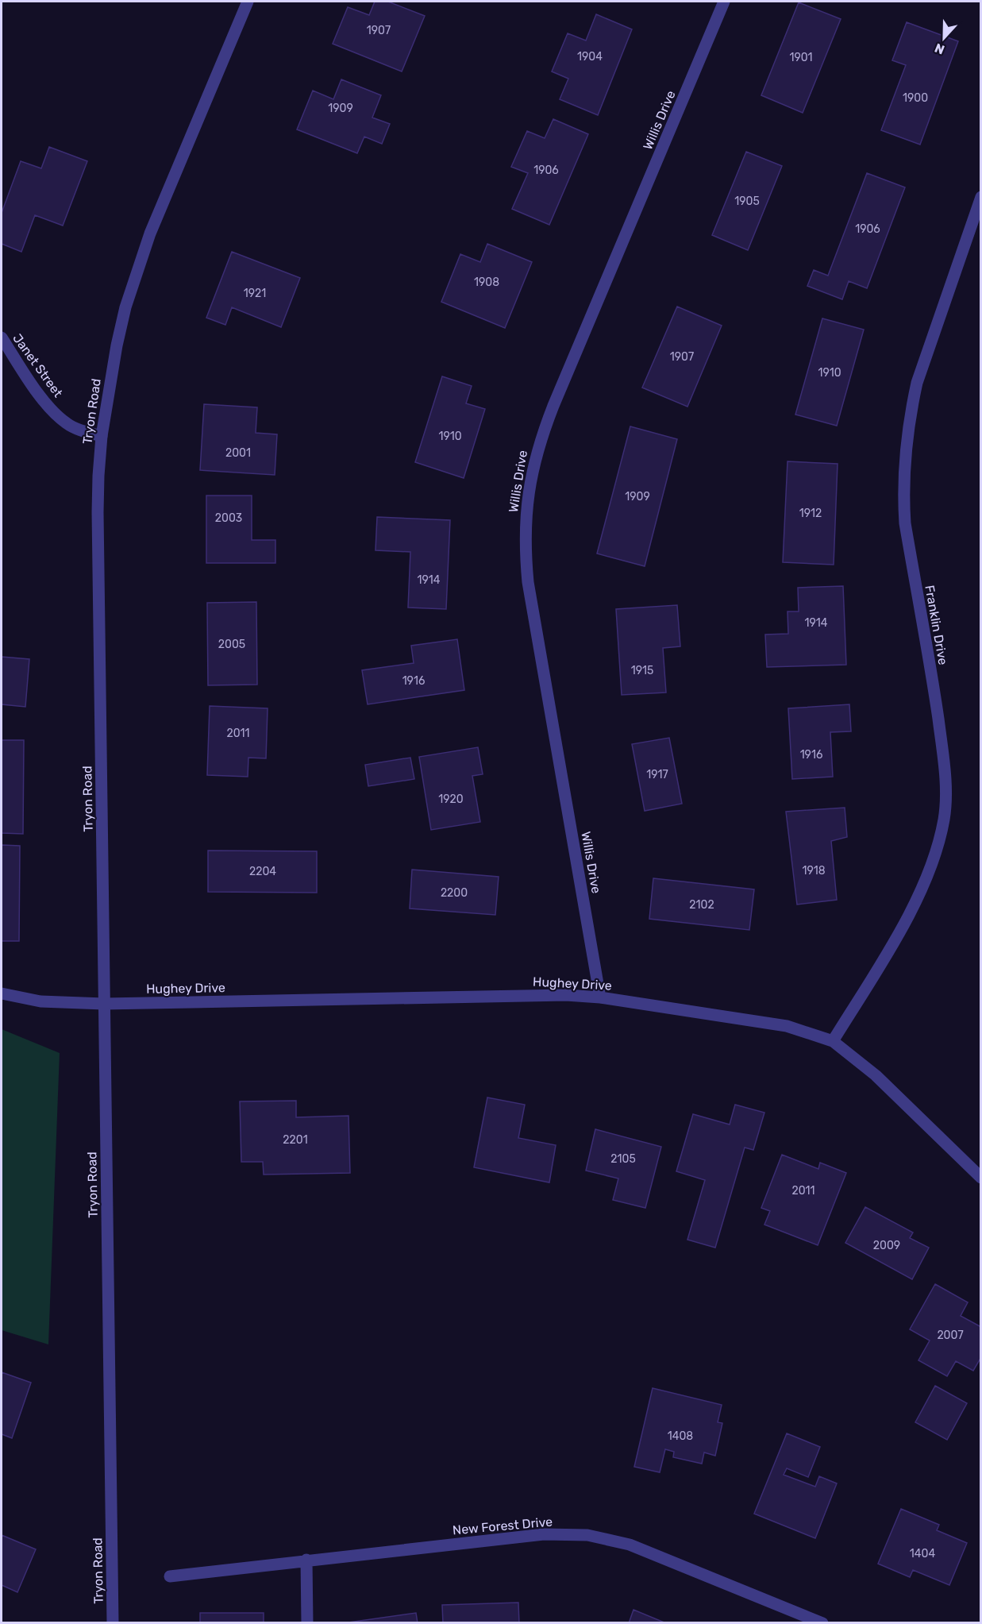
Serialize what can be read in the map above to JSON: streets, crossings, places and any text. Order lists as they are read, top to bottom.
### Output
{
  "streets": {
    "street": [
      "Willis Drive",
      "Janet Street",
      "Tryon Road",
      "Franklin Drive",
      "Hughey Drive",
      "New Forest Drive"
    ]
  },
  "crossings": [
    ["Willis Drive", "Hughey Drive"],
    ["Janet Street", "Tryon Road"],
    ["Tryon Road", "Hughey Drive"],
    ["Franklin Drive", "Hughey Drive"]
  ],
  "house_numbers": [
    "1907",
    "1904",
    "1901",
    "1900",
    "1909",
    "1906",
    "1905",
    "1906",
    "1908",
    "1921",
    "1907",
    "1910",
    "1910",
    "2001",
    "1909",
    "1912",
    "2003",
    "1914",
    "1914",
    "2005",
    "1915",
    "1916",
    "2011",
    "1916",
    "1917",
    "1920",
    "1918",
    "2204",
    "2200",
    "2102",
    "2201",
    "2105",
    "2011",
    "2009",
    "2007",
    "1408",
    "1404"
  ],
  "north": "bottom"
}
